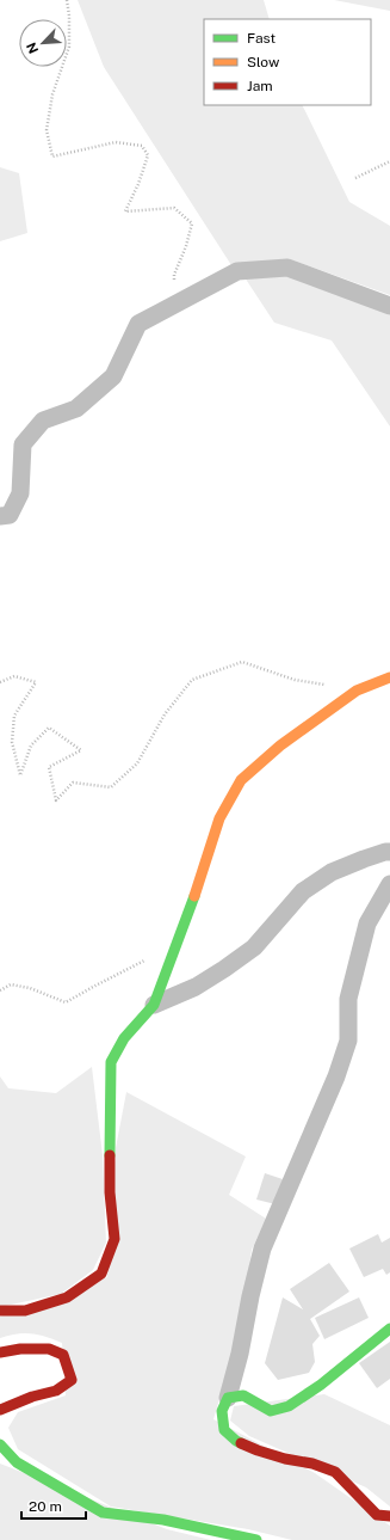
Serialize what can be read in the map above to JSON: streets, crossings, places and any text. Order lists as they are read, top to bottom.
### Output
{
  "legend": ["Fast", "Slow", "Jam"],
  "scale_bar": "20 m",
  "north": "bottom left"
}
